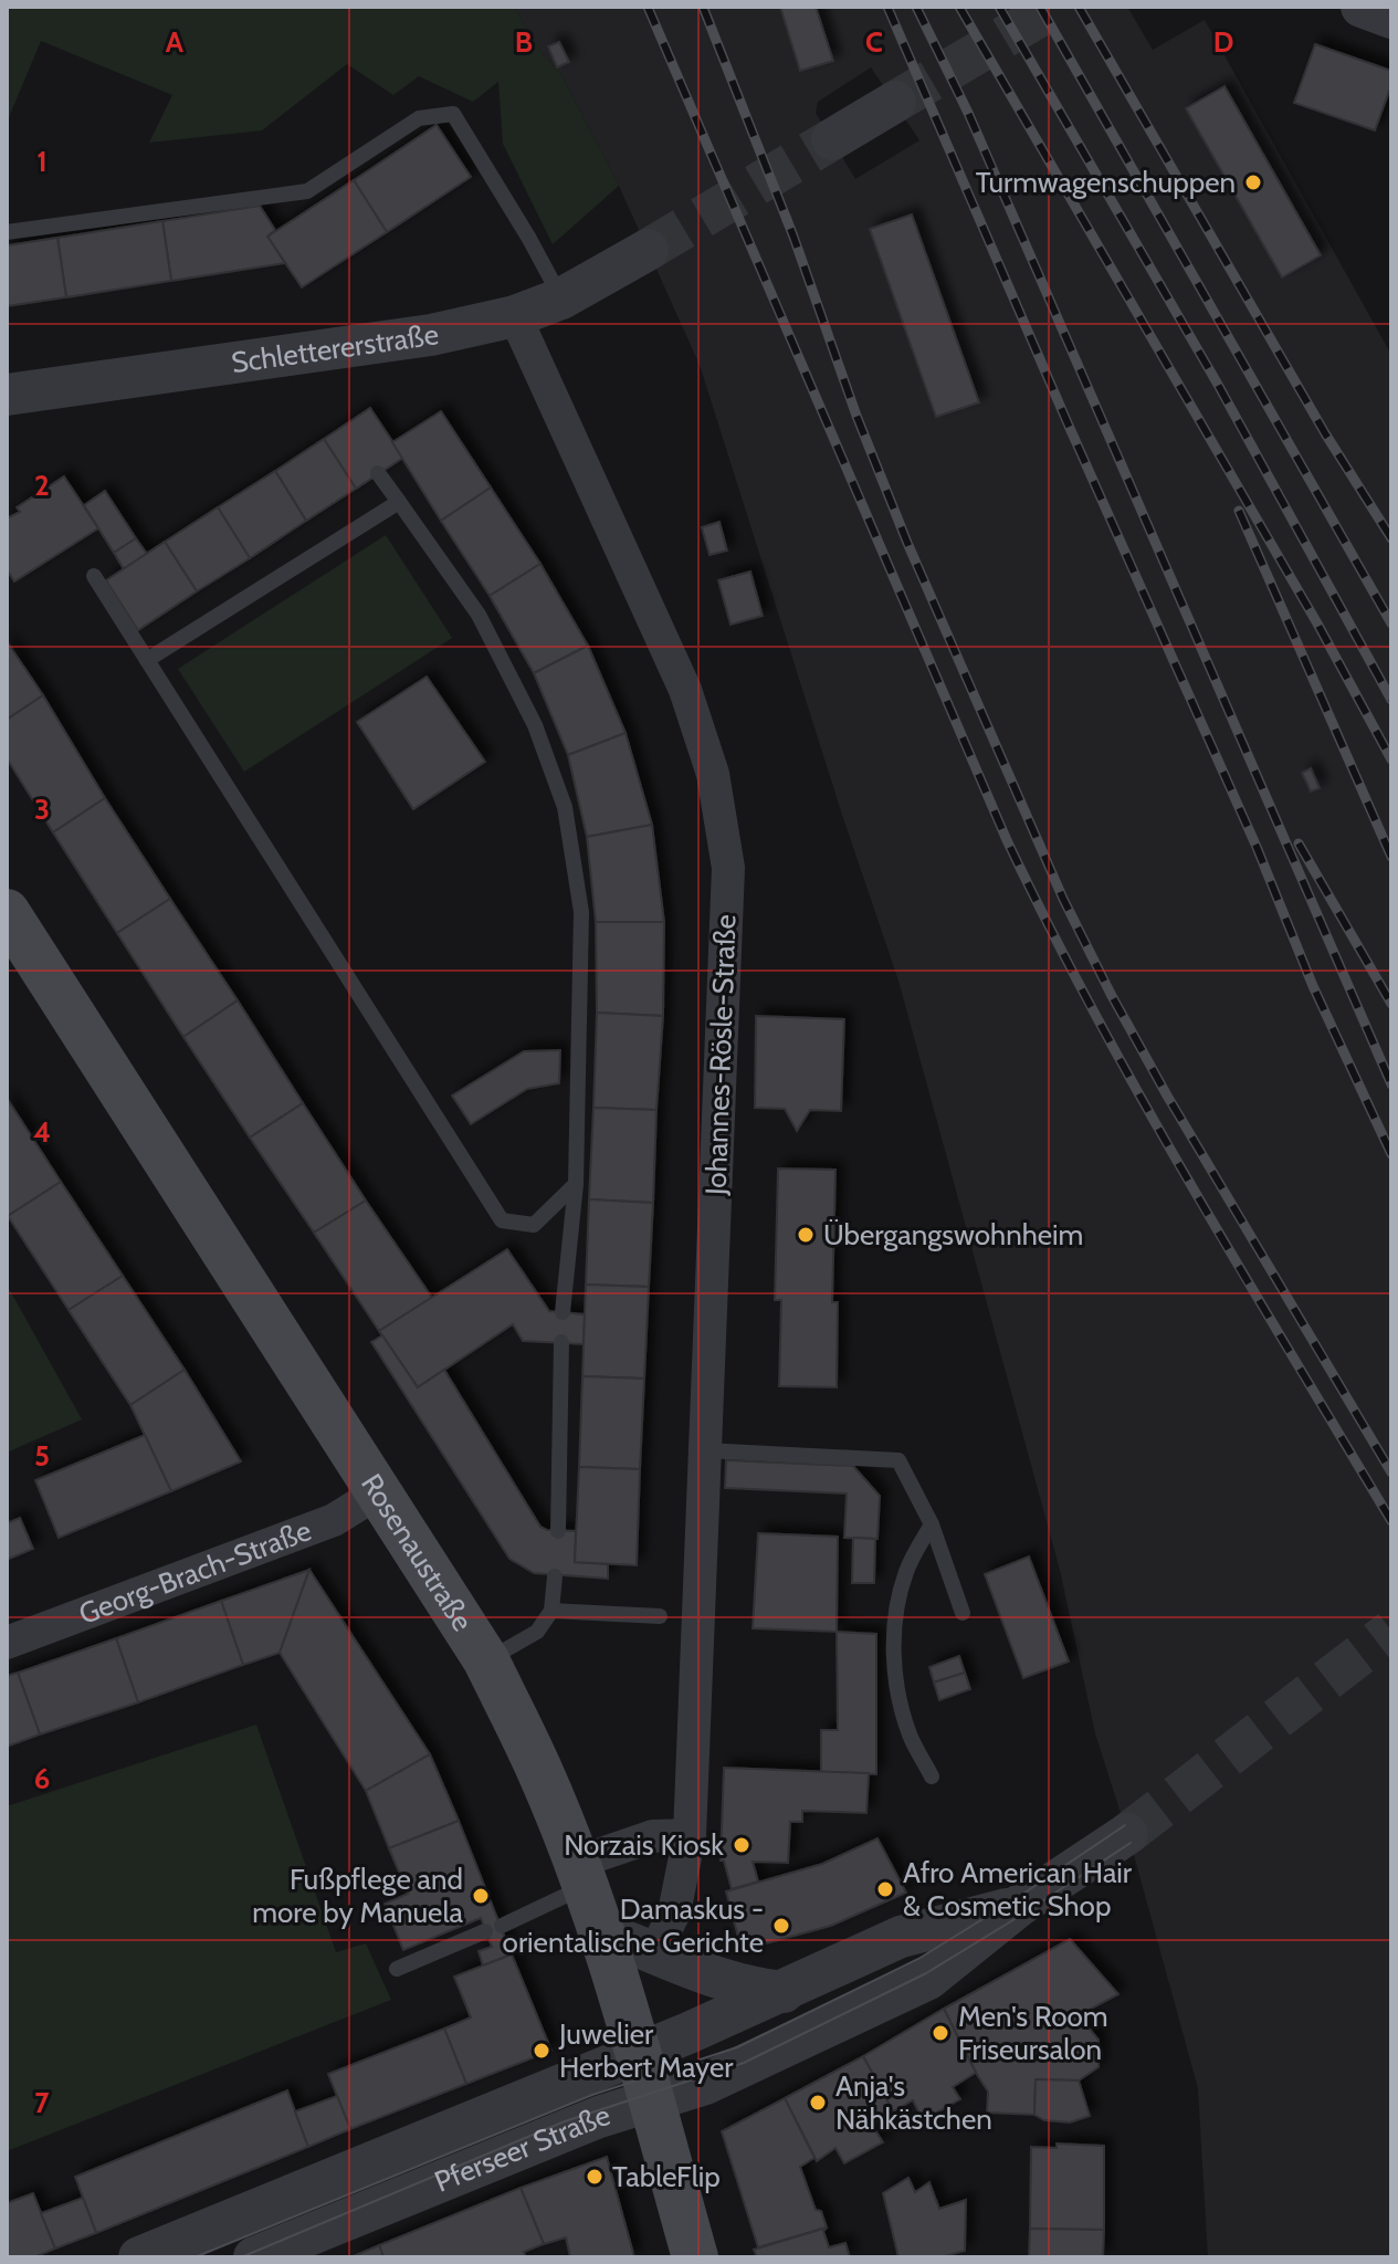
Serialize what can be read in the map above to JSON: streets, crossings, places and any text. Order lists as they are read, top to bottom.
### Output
{
  "streets": {
    "main road": ["Rosenaustraße"],
    "street": [
      "Schlettererstraße",
      "Johannes-Rösle-Straße",
      "Georg-Brach-Straße",
      "Pferseer Straße"
    ]
  },
  "crossings": [
    ["Schlettererstraße", "Johannes-Rösle-Straße"],
    ["Rosenaustraße", "Georg-Brach-Straße"],
    ["Rosenaustraße", "Pferseer Straße"]
  ],
  "places": [
    "Turmwagenschuppen",
    "Übergangswohnheim",
    "Norzais Kiosk",
    "Afro American Hair & Cosmetic Shop",
    "Fußpflege and more by Manuela",
    "Damaskus - orientalische Gerichte",
    "Men's Room Friseursalon",
    "Juwelier Herbert Mayer",
    "Anja's Nähkästchen",
    "TableFlip"
  ],
  "grid": {
    "columns": [
      "A",
      "B",
      "C",
      "D"
    ],
    "rows": [
      "1",
      "2",
      "3",
      "4",
      "5",
      "6",
      "7"
    ]
  }
}
